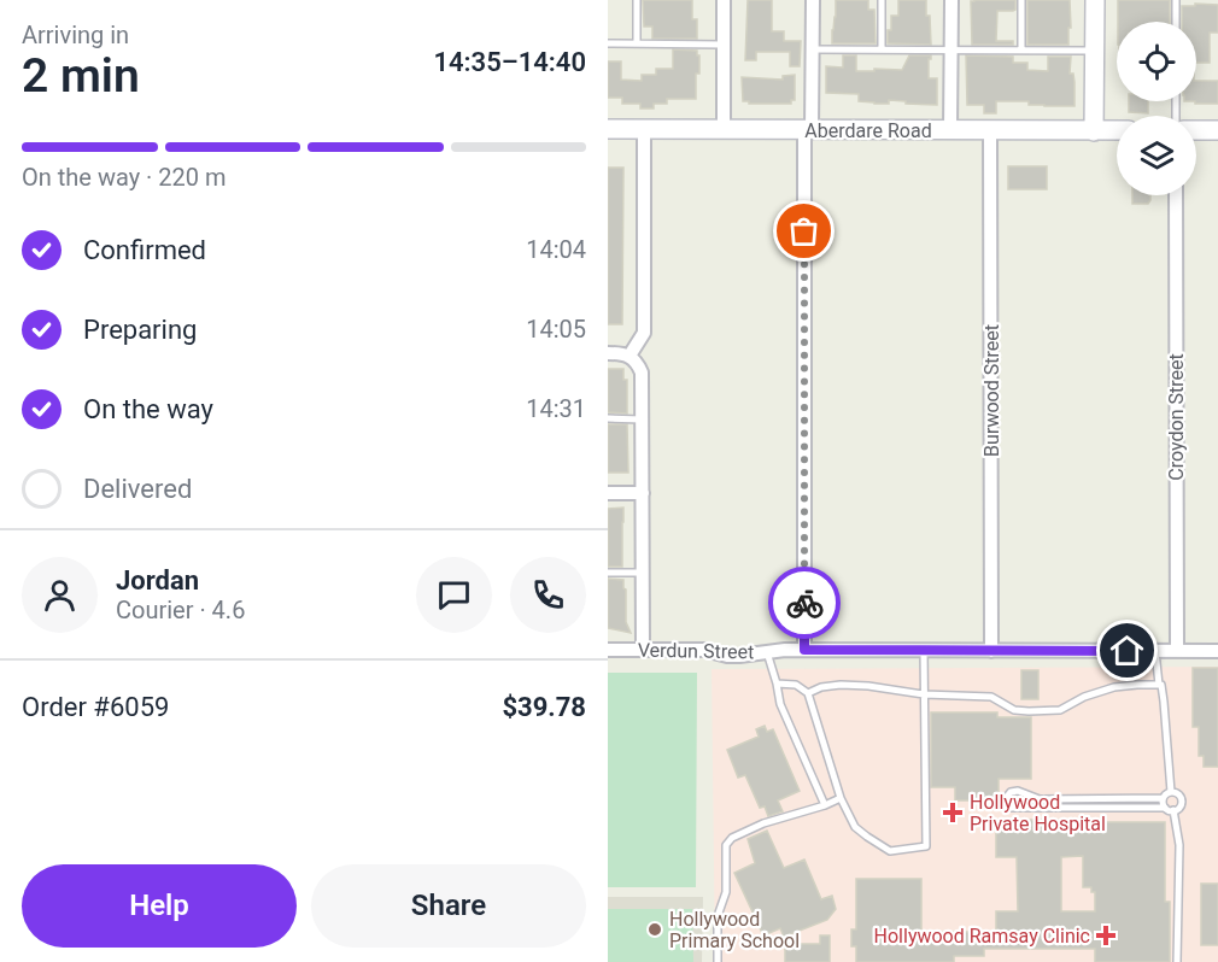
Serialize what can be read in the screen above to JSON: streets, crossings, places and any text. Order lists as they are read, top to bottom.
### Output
{
  "streets": {
    "main road": ["Aberdare Road"],
    "street": ["Burwood Street", "Croydon Street", "Verdun Street"]
  },
  "crossings": [
    ["Aberdare Road", "Burwood Street"],
    ["Burwood Street", "Verdun Street"],
    ["Croydon Street", "Verdun Street"]
  ],
  "places": {
    "health": ["Hollywood Private Hospital", "Hollywood Ramsay Clinic"],
    "other": ["Hollywood Primary School"]
  },
  "page": {
    "heading": ["2 min", "Arriving in", "14:35–14:40"],
    "panel": [
      "Jordan",
      "Courier · 4.6",
      "Order #6059",
      "$39.78"
    ],
    "bar": "On the way · 220 m",
    "list": [
      ["Confirmed", "14:04"],
      ["Preparing", "14:05"],
      ["On the way", "14:31"],
      "Delivered"
    ],
    "buttons": ["Help", "Share"]
  }
}
